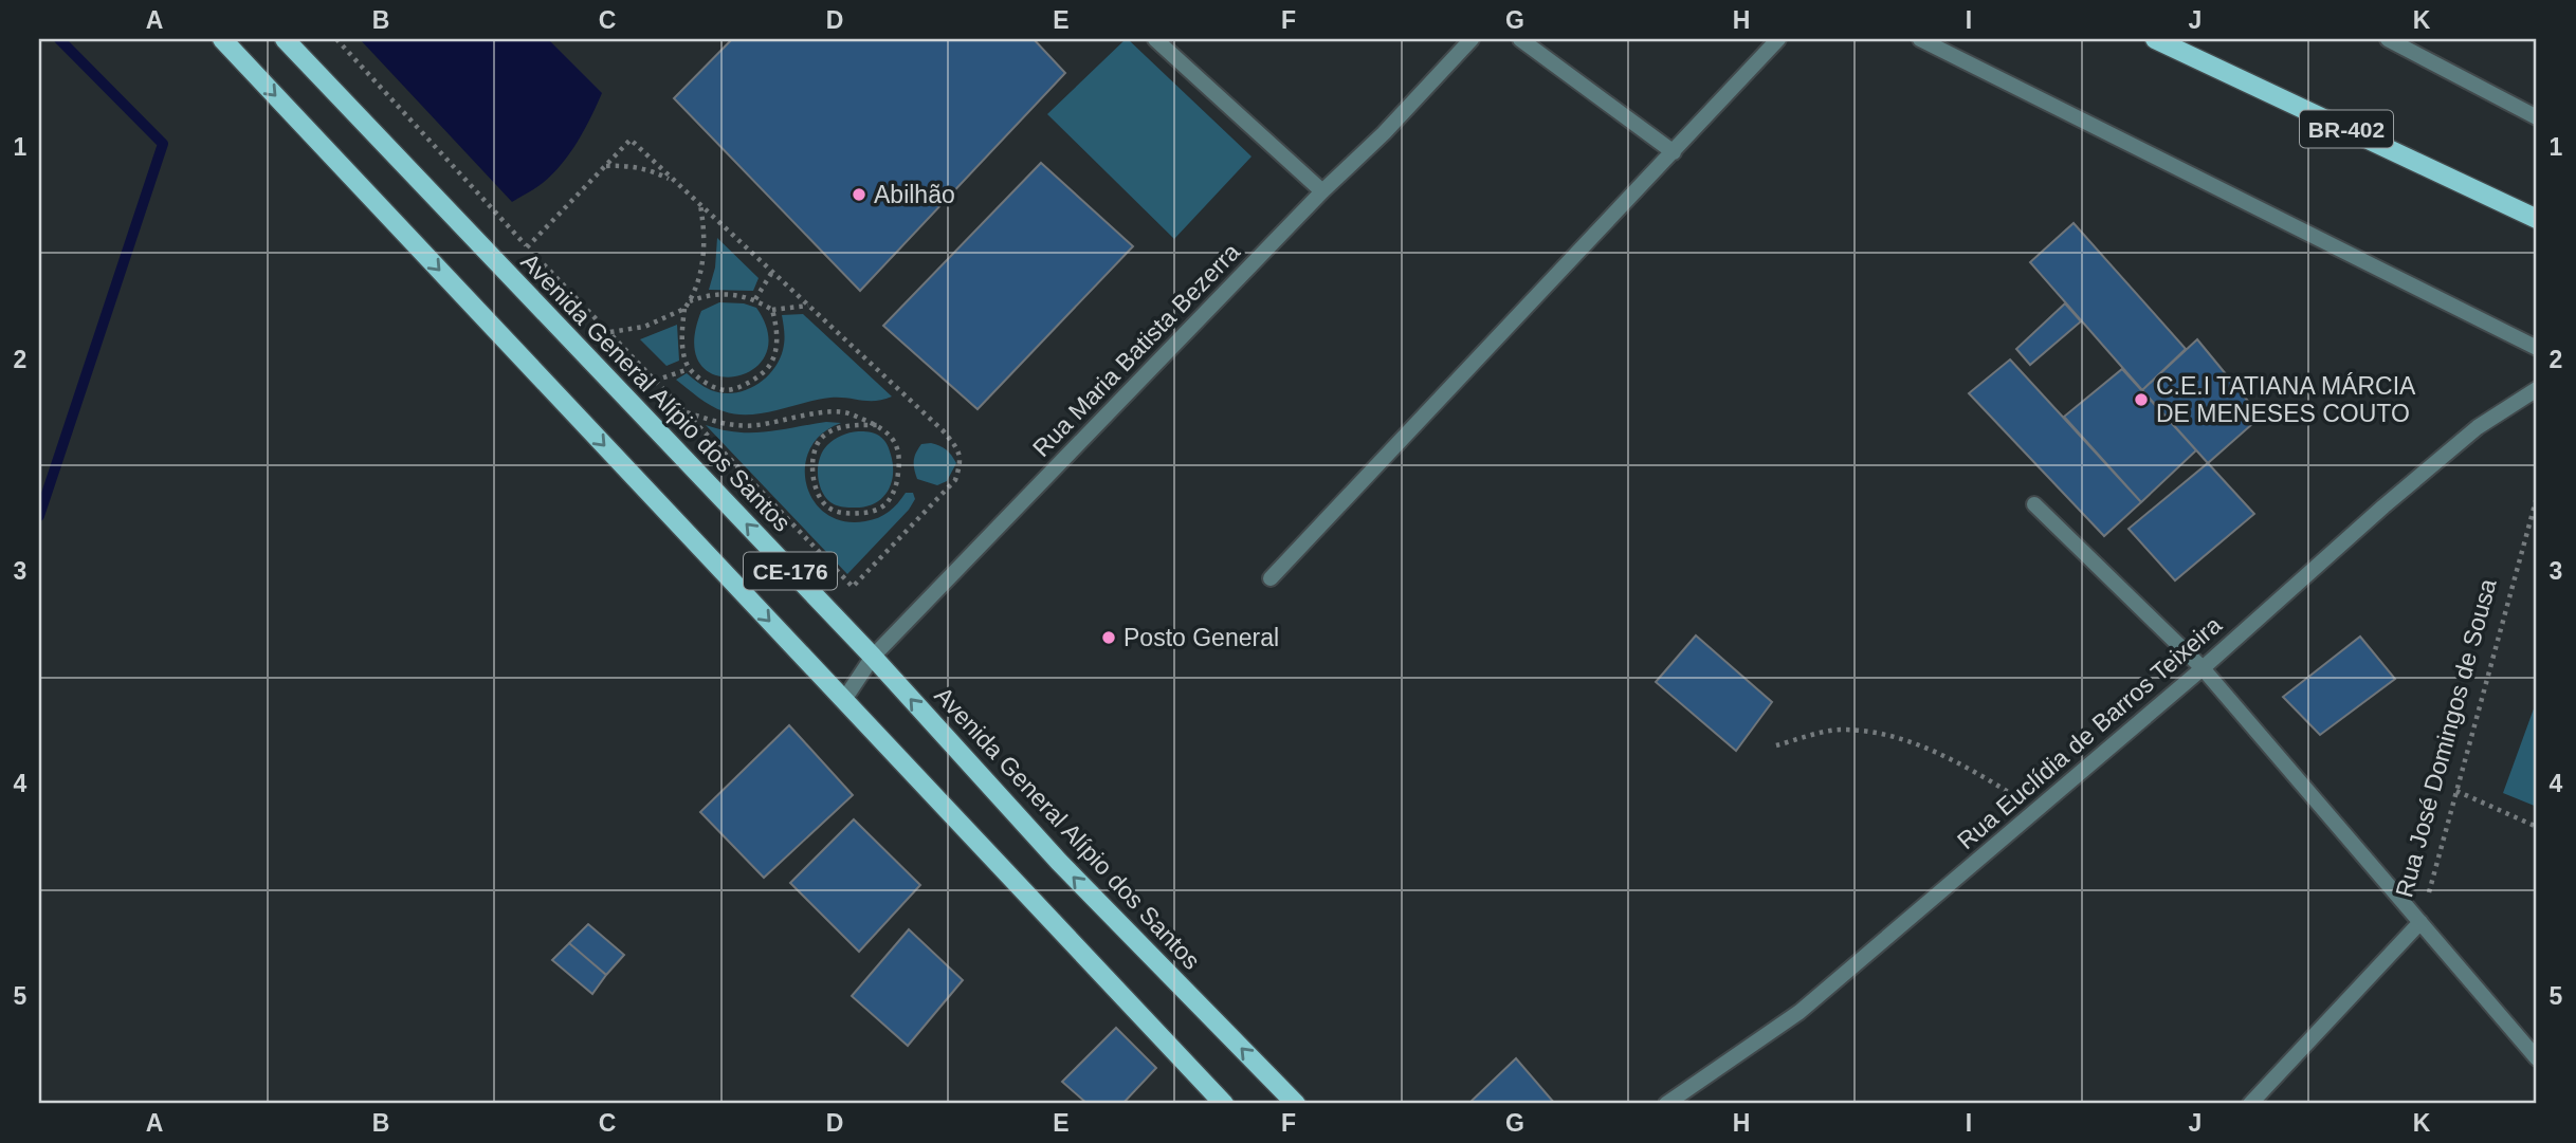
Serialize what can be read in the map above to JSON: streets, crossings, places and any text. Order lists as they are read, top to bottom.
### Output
{
  "streets": {
    "main road": ["BR-402", "Avenida General Alípio dos Santos", "CE-176"],
    "street": ["Rua Maria Batista Bezerra", "Rua Euclídia de Barros Teixeira", "Rua José Domingos de Sousa"]
  },
  "crossings": [
    ["Rua Maria Batista Bezerra", "Avenida General Alípio dos Santos"],
    ["Rua Maria Batista Bezerra", "CE-176"]
  ],
  "places": ["Abilhão", "C.E.I TATIANA MÁRCIA DE MENESES COUTO", "Posto General"],
  "grid": {
    "columns": [
      "A",
      "B",
      "C",
      "D",
      "E",
      "F",
      "G",
      "H",
      "I",
      "J",
      "K"
    ],
    "rows": [
      "1",
      "2",
      "3",
      "4",
      "5"
    ]
  }
}
